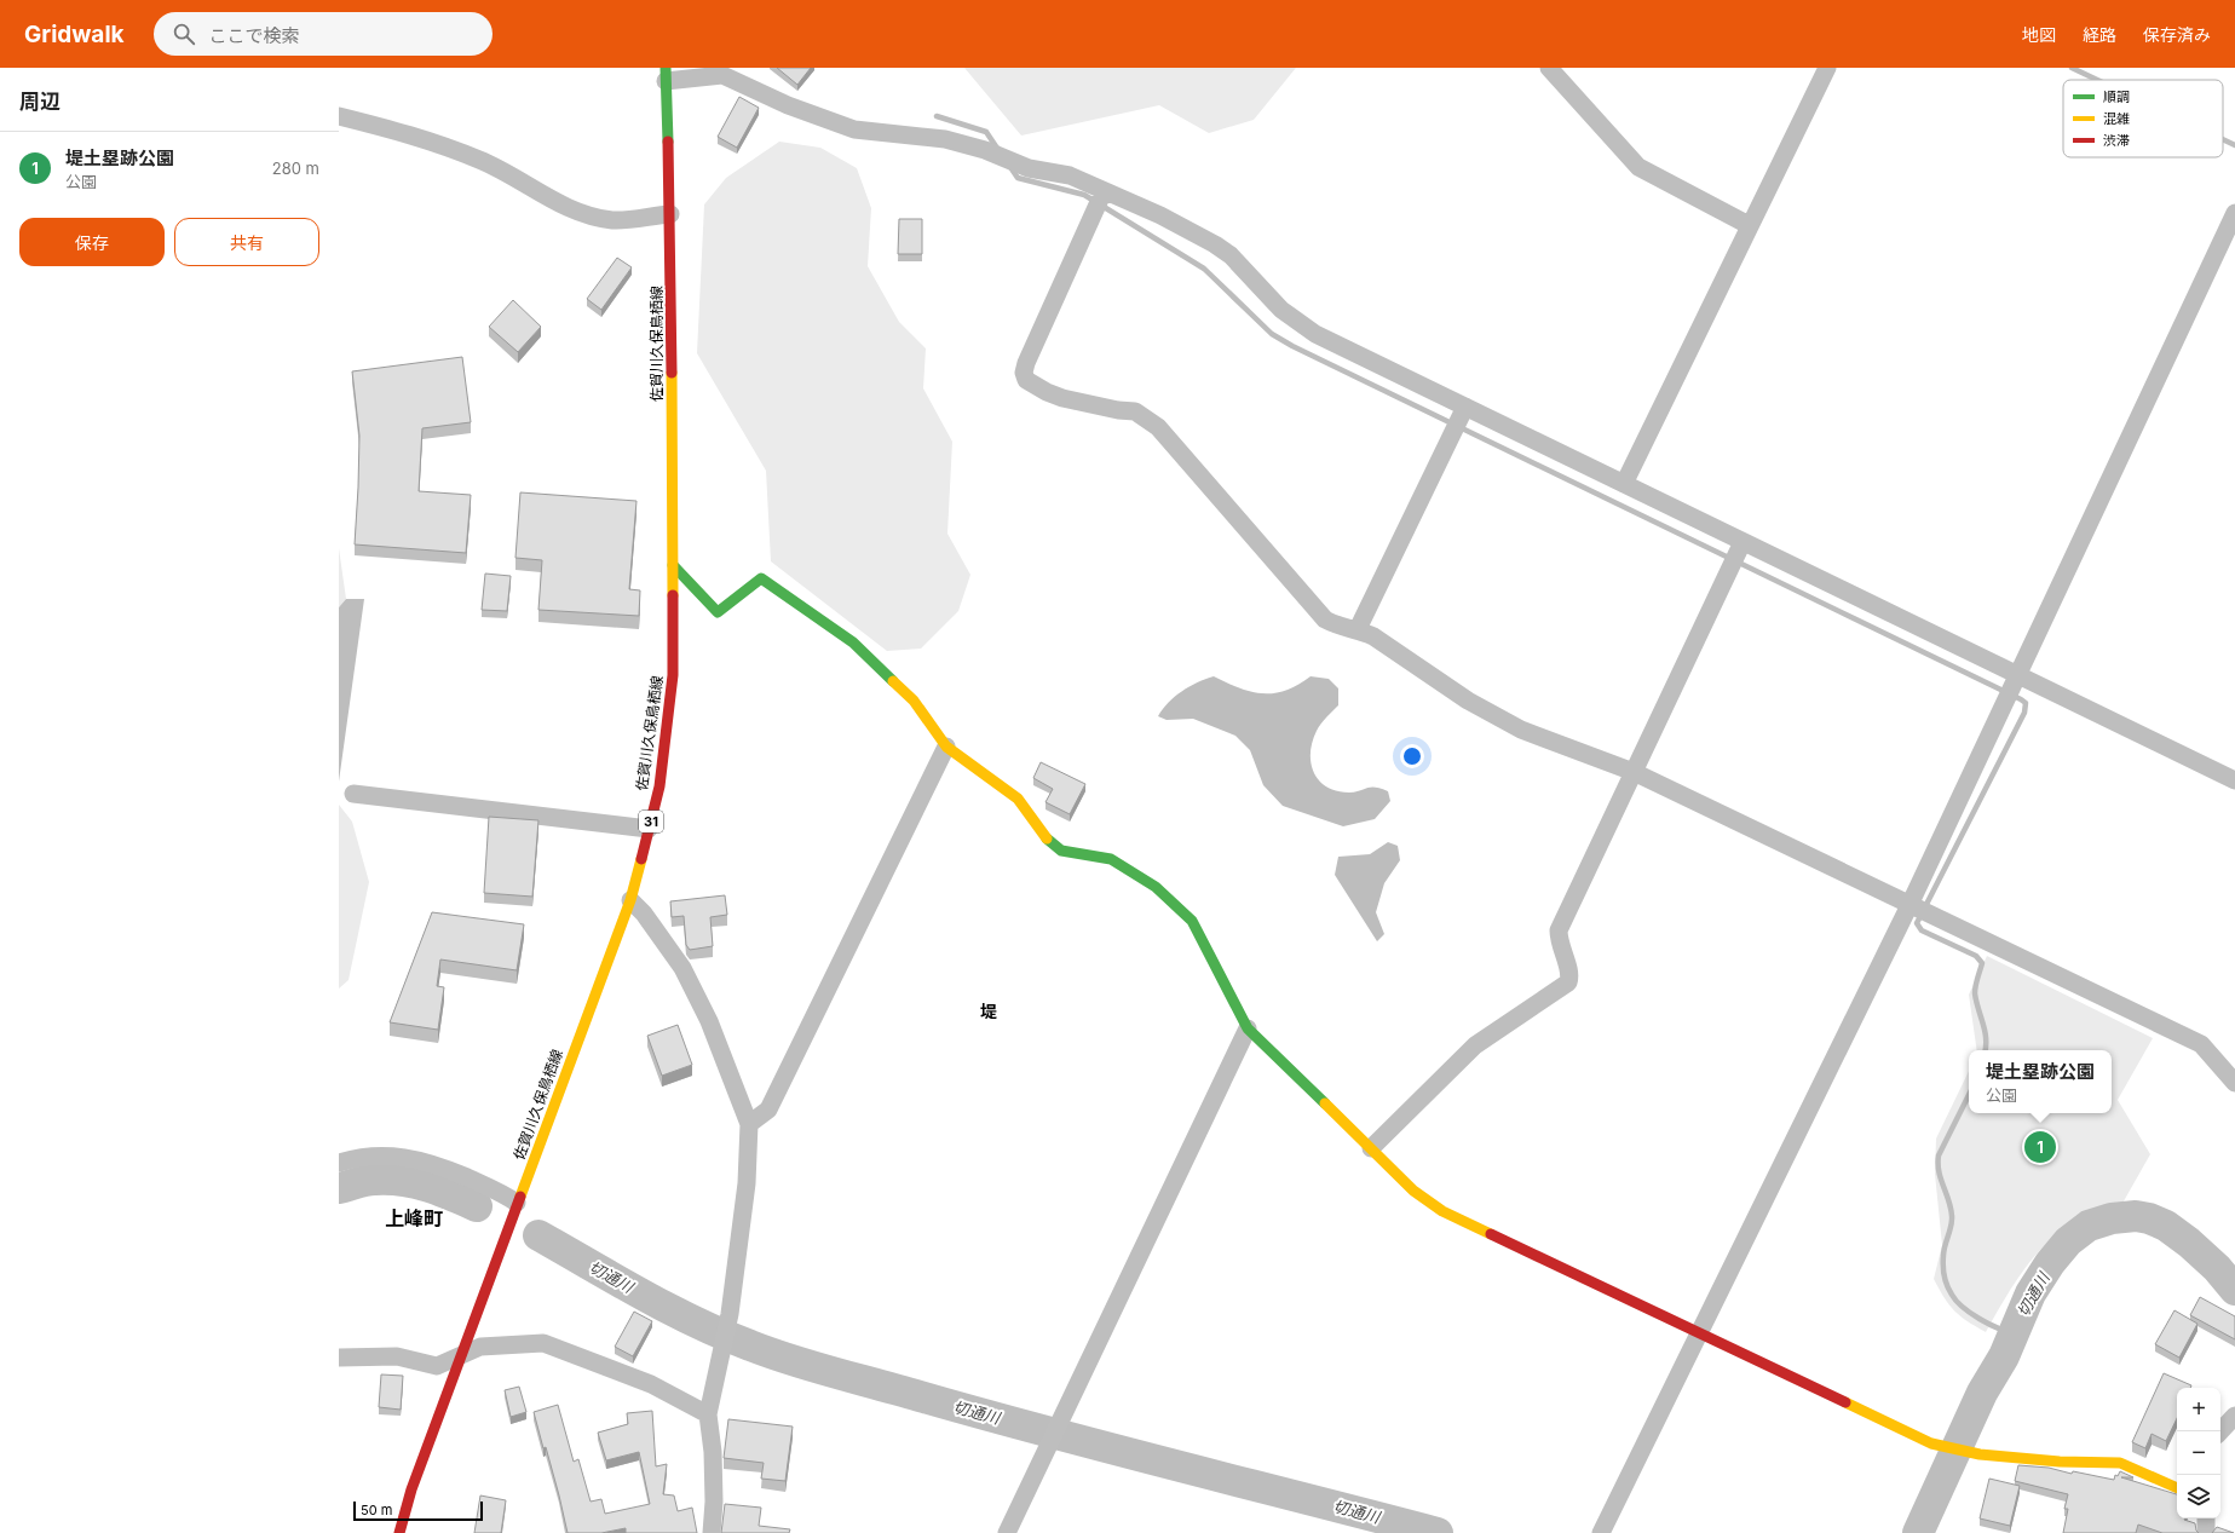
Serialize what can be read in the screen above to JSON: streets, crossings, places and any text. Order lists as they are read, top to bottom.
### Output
{
  "streets": {
    "street": ["佐賀川久保鳥栖線", "31"]
  },
  "districts": ["堤", "上峰町"],
  "water": ["切通川"],
  "legend": ["順調", "混雑", "渋滞"],
  "scale_bar": "50 m",
  "page": {
    "header": "Gridwalk",
    "search": "ここで検索",
    "nav": ["地図", "経路", "保存済み"],
    "heading": "周辺",
    "list": [
      {
        "mark": "1",
        "name": "堤土塁跡公園",
        "note": "公園",
        "value": "280 m"
      }
    ],
    "buttons": ["保存", "共有"],
    "popup": ["堤土塁跡公園", "公園"],
    "pins": "1",
    "map_buttons": ["+", "−"],
    "scale": "50 m"
  }
}
